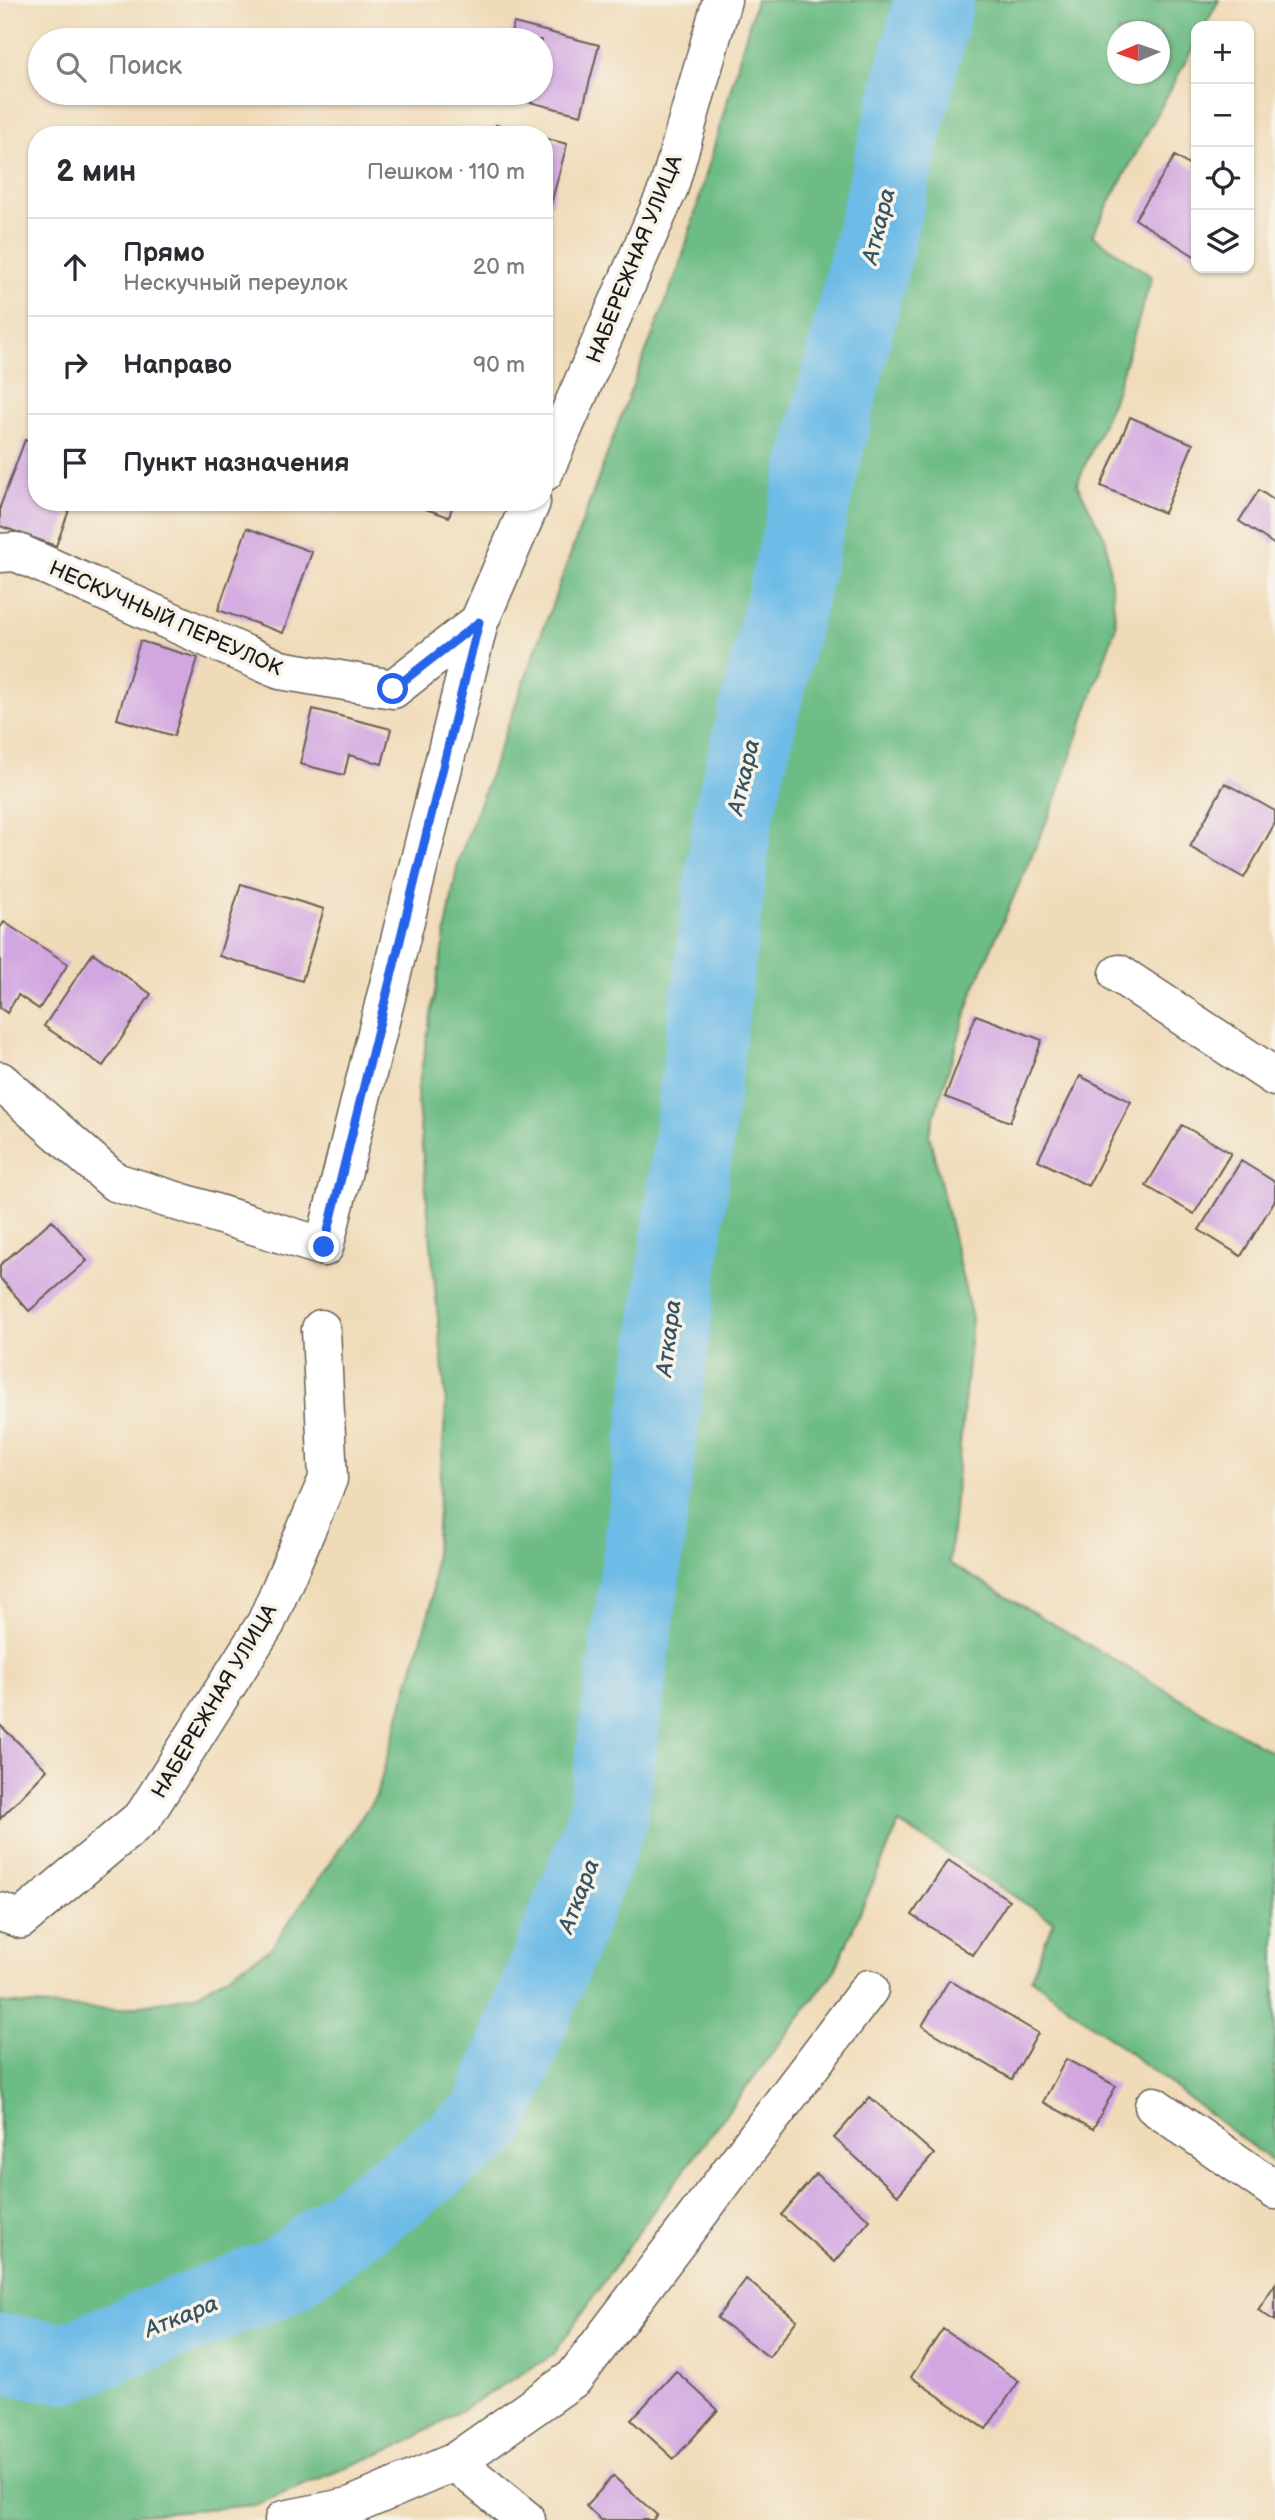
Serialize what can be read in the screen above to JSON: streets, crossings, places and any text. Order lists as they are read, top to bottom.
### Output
{
  "streets": {
    "street": ["НАБЕРЕЖНАЯ УЛИЦА", "НЕСКУЧНЫЙ ПЕРЕУЛОК"]
  },
  "water": ["Аткара"],
  "north": "left",
  "page": {
    "map_buttons": ["+", "−"],
    "search": "Поиск",
    "heading": ["2 мин", "Пешком · 110 m"],
    "list": [
      ["Прямо", "Нескучный переулок", "20 m"],
      ["Направо", "90 m"],
      "Пункт назначения"
    ]
  }
}
